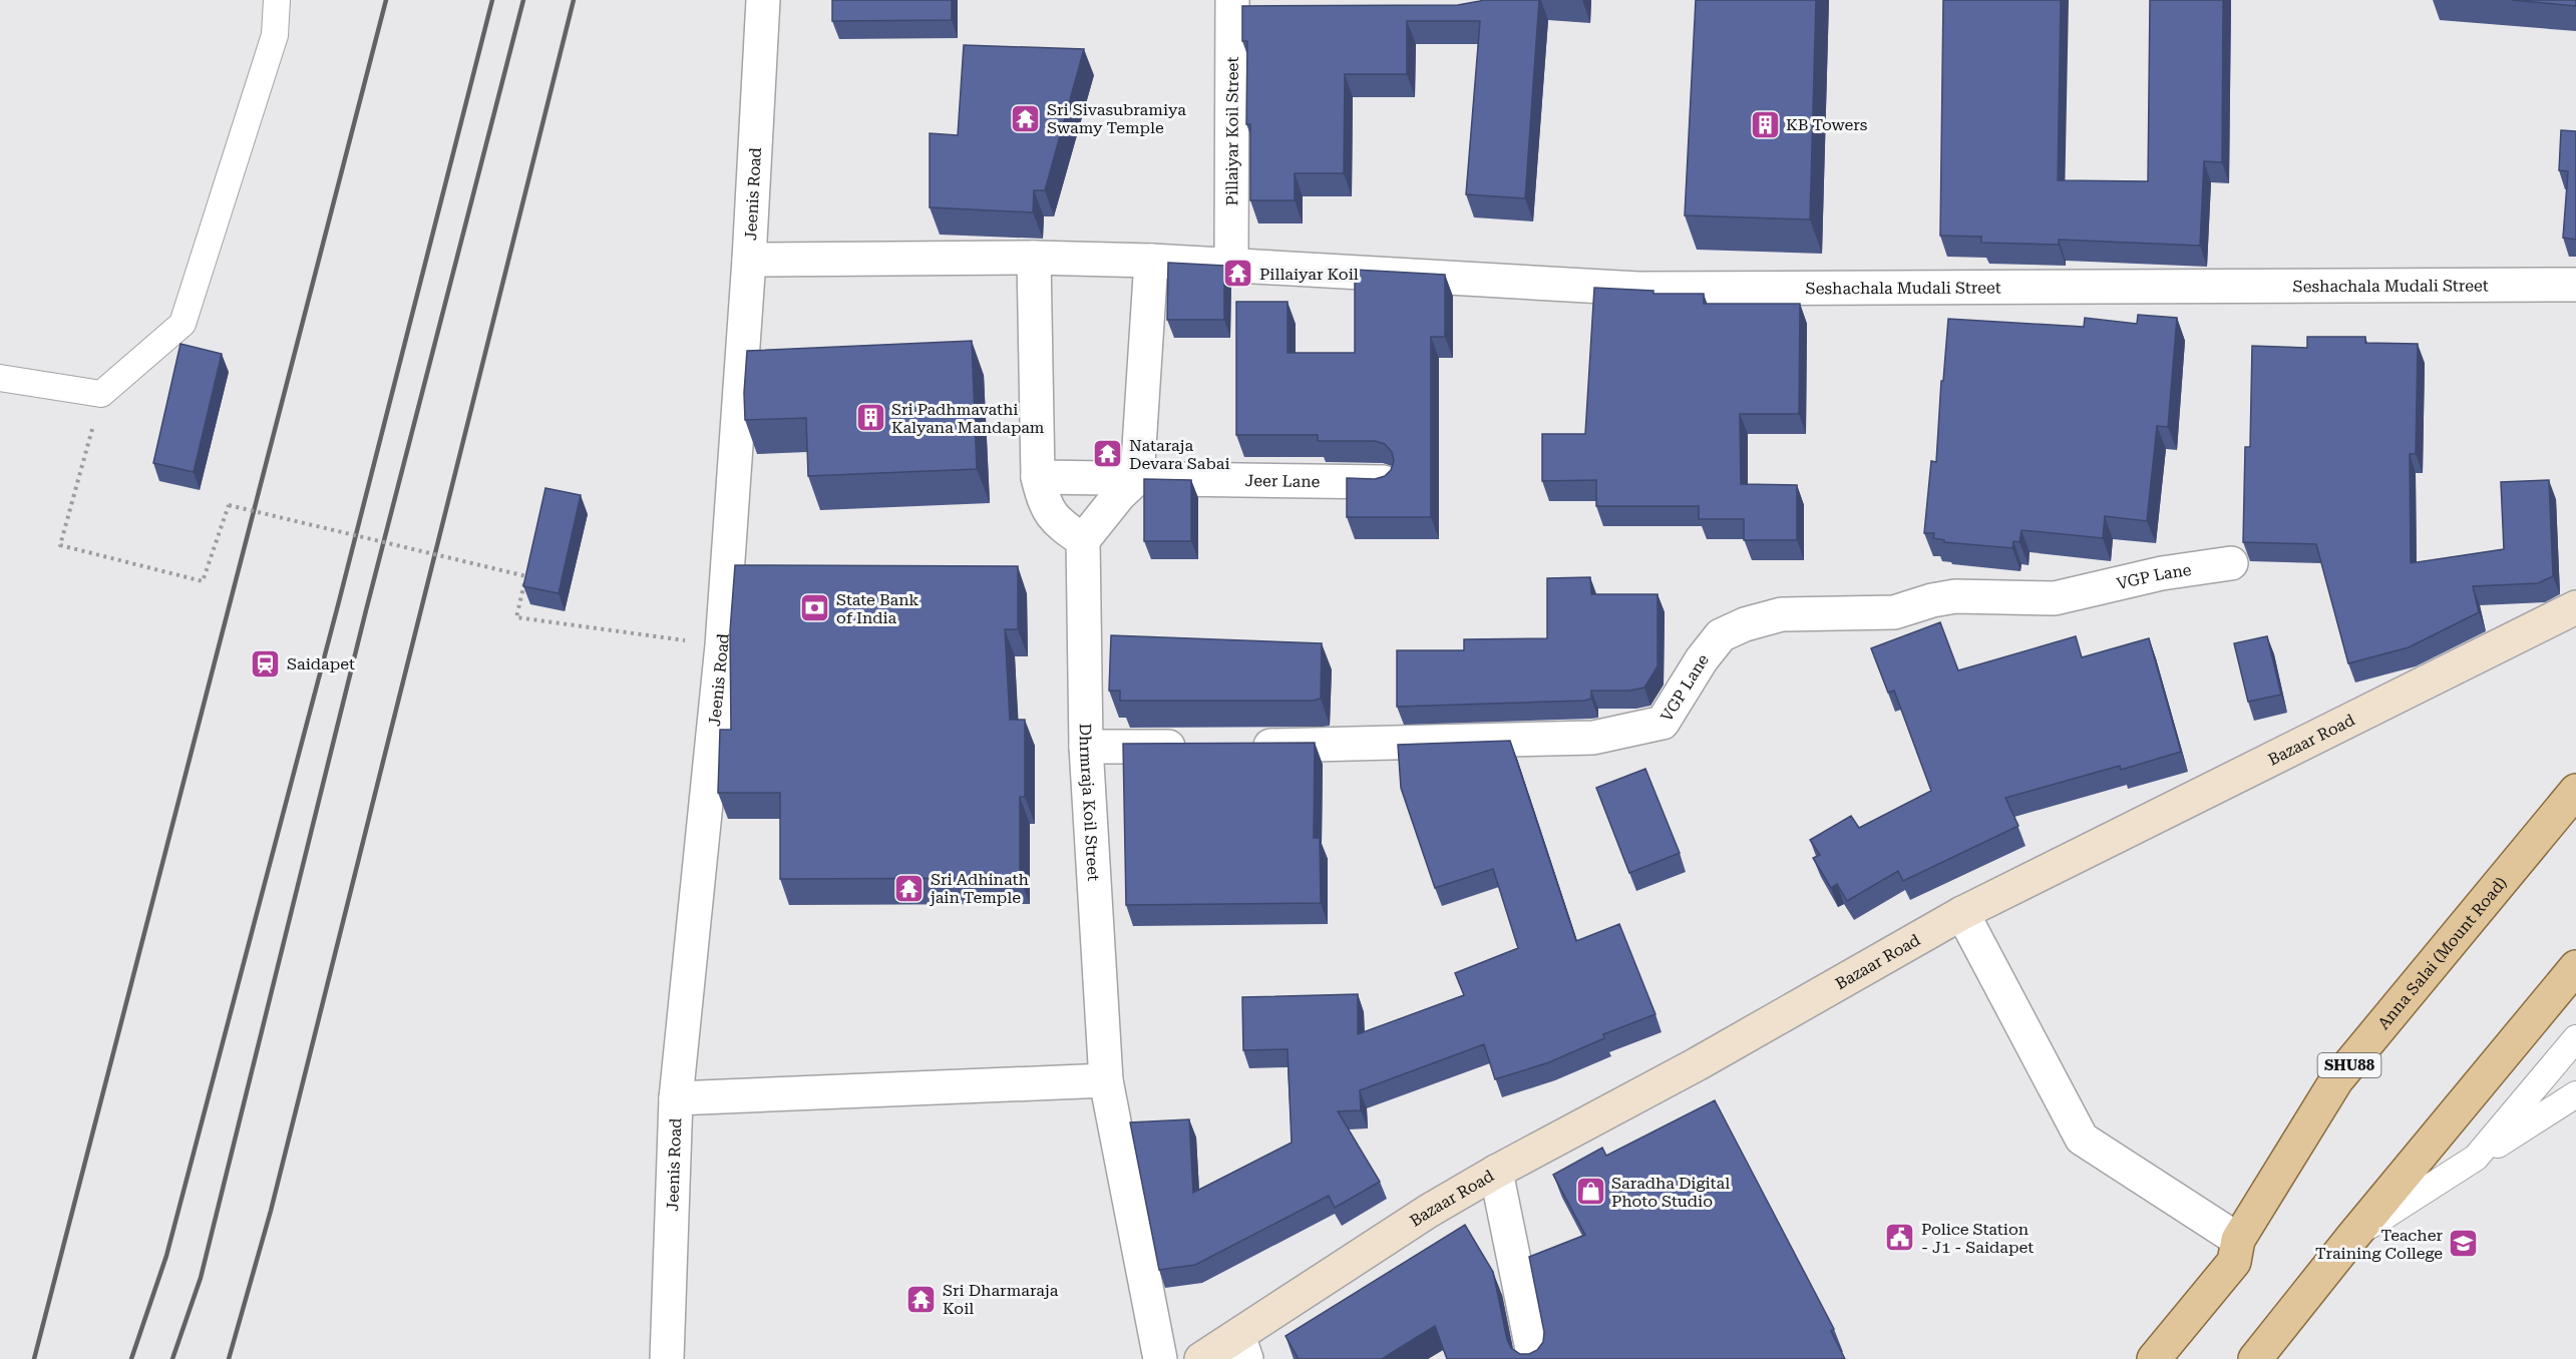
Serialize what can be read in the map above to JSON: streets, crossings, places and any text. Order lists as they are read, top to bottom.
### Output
{
  "streets": {
    "main road": ["Anna Salai (Mount Road)", "SHU88"],
    "street": [
      "Pillaiyar Koil Street",
      "Jeenis Road",
      "Seshachala Mudali Street",
      "Jeer Lane",
      "VGP Lane",
      "Bazaar Road",
      "Dhrmraja Koil Street"
    ]
  },
  "crossings": [
    ["Pillaiyar Koil Street", "Seshachala Mudali Street"],
    ["Jeenis Road", "Seshachala Mudali Street"]
  ],
  "places": {
    "temple": [
      "Sri Sivasubramiya Swamy Temple",
      "Pillaiyar Koil",
      "Nataraja Devara Sabai",
      "Sri Adhinath jain Temple",
      "Sri Dharmaraja Koil"
    ],
    "building": ["KB Towers", "Sri Padhmavathi Kalyana Mandapam"],
    "bank": ["State Bank of India"],
    "station": ["Saidapet"],
    "shop": ["Saradha Digital Photo Studio"],
    "public building": ["Police Station - J1 - Saidapet"],
    "school or university": ["Teacher Training College"]
  }
}
